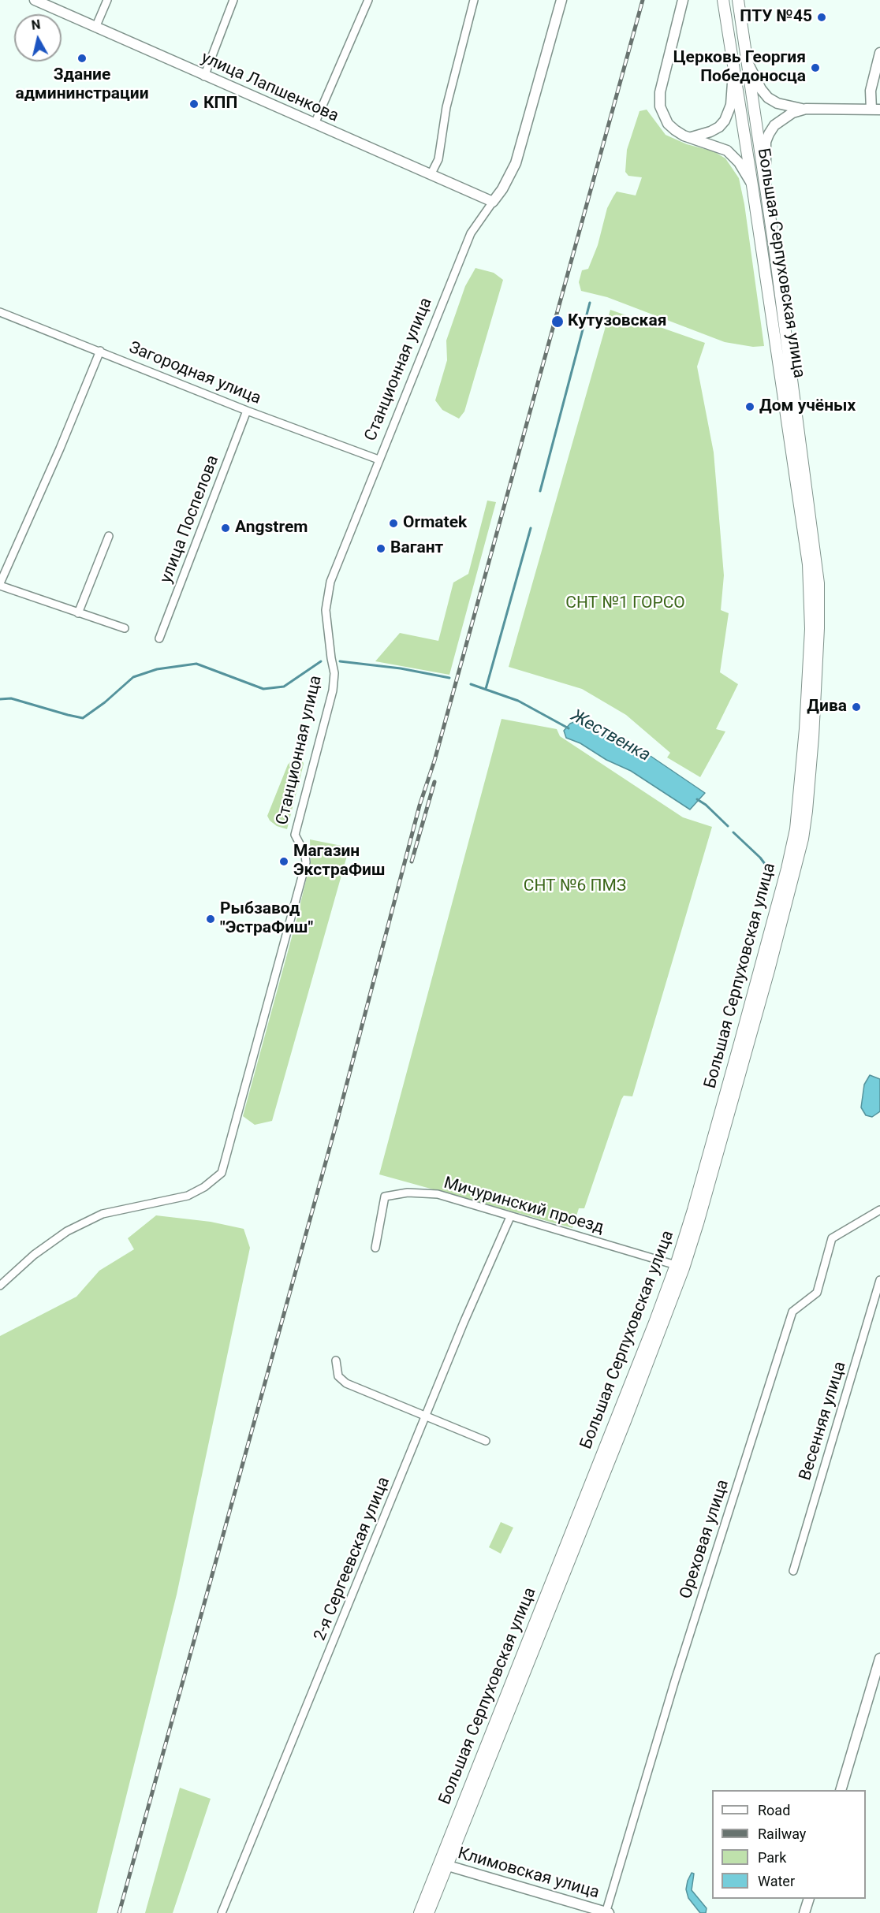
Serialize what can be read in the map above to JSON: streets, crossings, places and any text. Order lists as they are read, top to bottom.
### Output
{
  "streets": {
    "main road": ["Большая Серпуховская улица"],
    "street": [
      "улица Лапшенкова",
      "Станционная улица",
      "Загородная улица",
      "улица Поспелова",
      "Мичуринский проезд",
      "Весенняя улица",
      "Ореховая улица",
      "2-я Сергеевская улица",
      "Климовская улица"
    ]
  },
  "crossings": [
    ["улица Лапшенкова", "Станционная улица"],
    ["Большая Серпуховская улица", "Мичуринский проезд"],
    ["Большая Серпуховская улица", "Климовская улица"],
    ["Станционная улица", "Загородная улица"],
    ["Загородная улица", "улица Поспелова"],
    ["Мичуринский проезд", "2-я Сергеевская улица"],
    ["Ореховая улица", "Климовская улица"]
  ],
  "water": ["Жественка"],
  "parks": ["СНТ №1 ГОРСО", "СНТ №6 ПМЗ"],
  "places": [
    "ПТУ №45",
    "Здание админинстрации",
    "Церковь Георгия Победоносца",
    "КПП",
    "Кутузовская",
    "Дом учёных",
    "Ormatek",
    "Angstrem",
    "Вагант",
    "Дива",
    "Магазин ЭкстраФиш",
    "Рыбзавод \"ЭстраФиш\""
  ],
  "legend": [
    "Road",
    "Railway",
    "Park",
    "Water"
  ],
  "north": "top"
}
